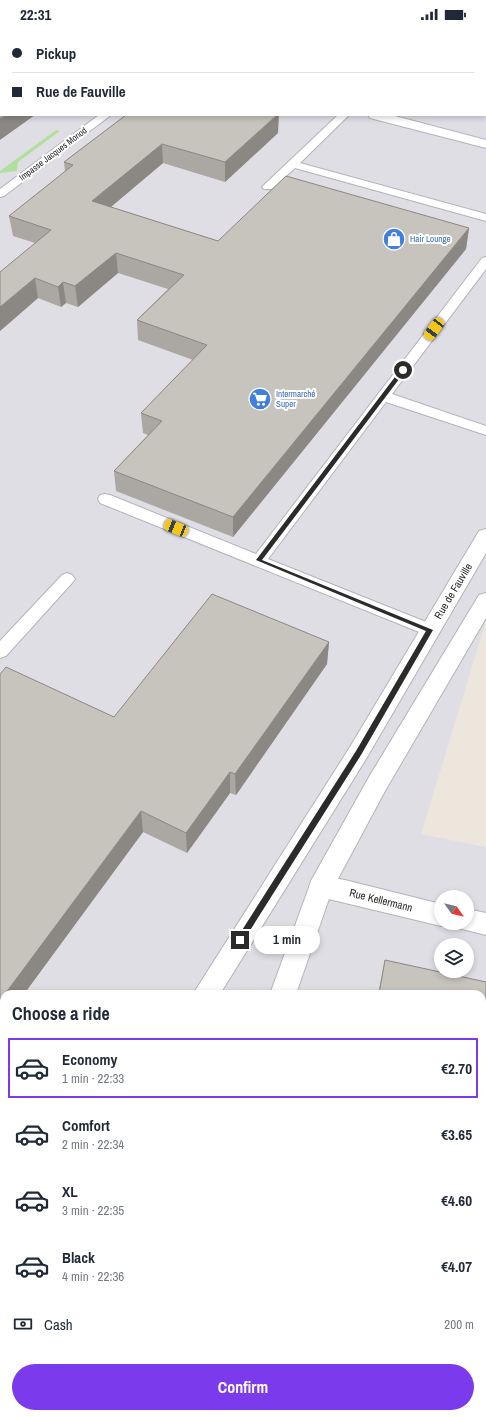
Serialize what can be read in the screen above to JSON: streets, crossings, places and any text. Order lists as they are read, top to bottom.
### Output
{
  "streets": {
    "main road": ["Rue de Fauville", "Rue Kellermann"],
    "lane": ["Impasse Jacques Monod"]
  },
  "places": {
    "shop": ["Hair Lounge"],
    "supermarket": ["Intermarché Super"]
  },
  "north": "bottom right",
  "page": {
    "status": "22:31",
    "banner": ["Pickup", "Rue de Fauville"],
    "bubble": "1 min",
    "heading": "Choose a ride",
    "list": [
      {
        "name": "Economy",
        "note": "1 min · 22:33",
        "value": "€2.70"
      },
      {
        "name": "Comfort",
        "note": "2 min · 22:34",
        "value": "€3.65"
      },
      {
        "name": "XL",
        "note": "3 min · 22:35",
        "value": "€4.60"
      },
      {
        "name": "Black",
        "note": "4 min · 22:36",
        "value": "€4.07"
      }
    ],
    "pay": ["Cash", "200 m"],
    "buttons": "Confirm"
  }
}
